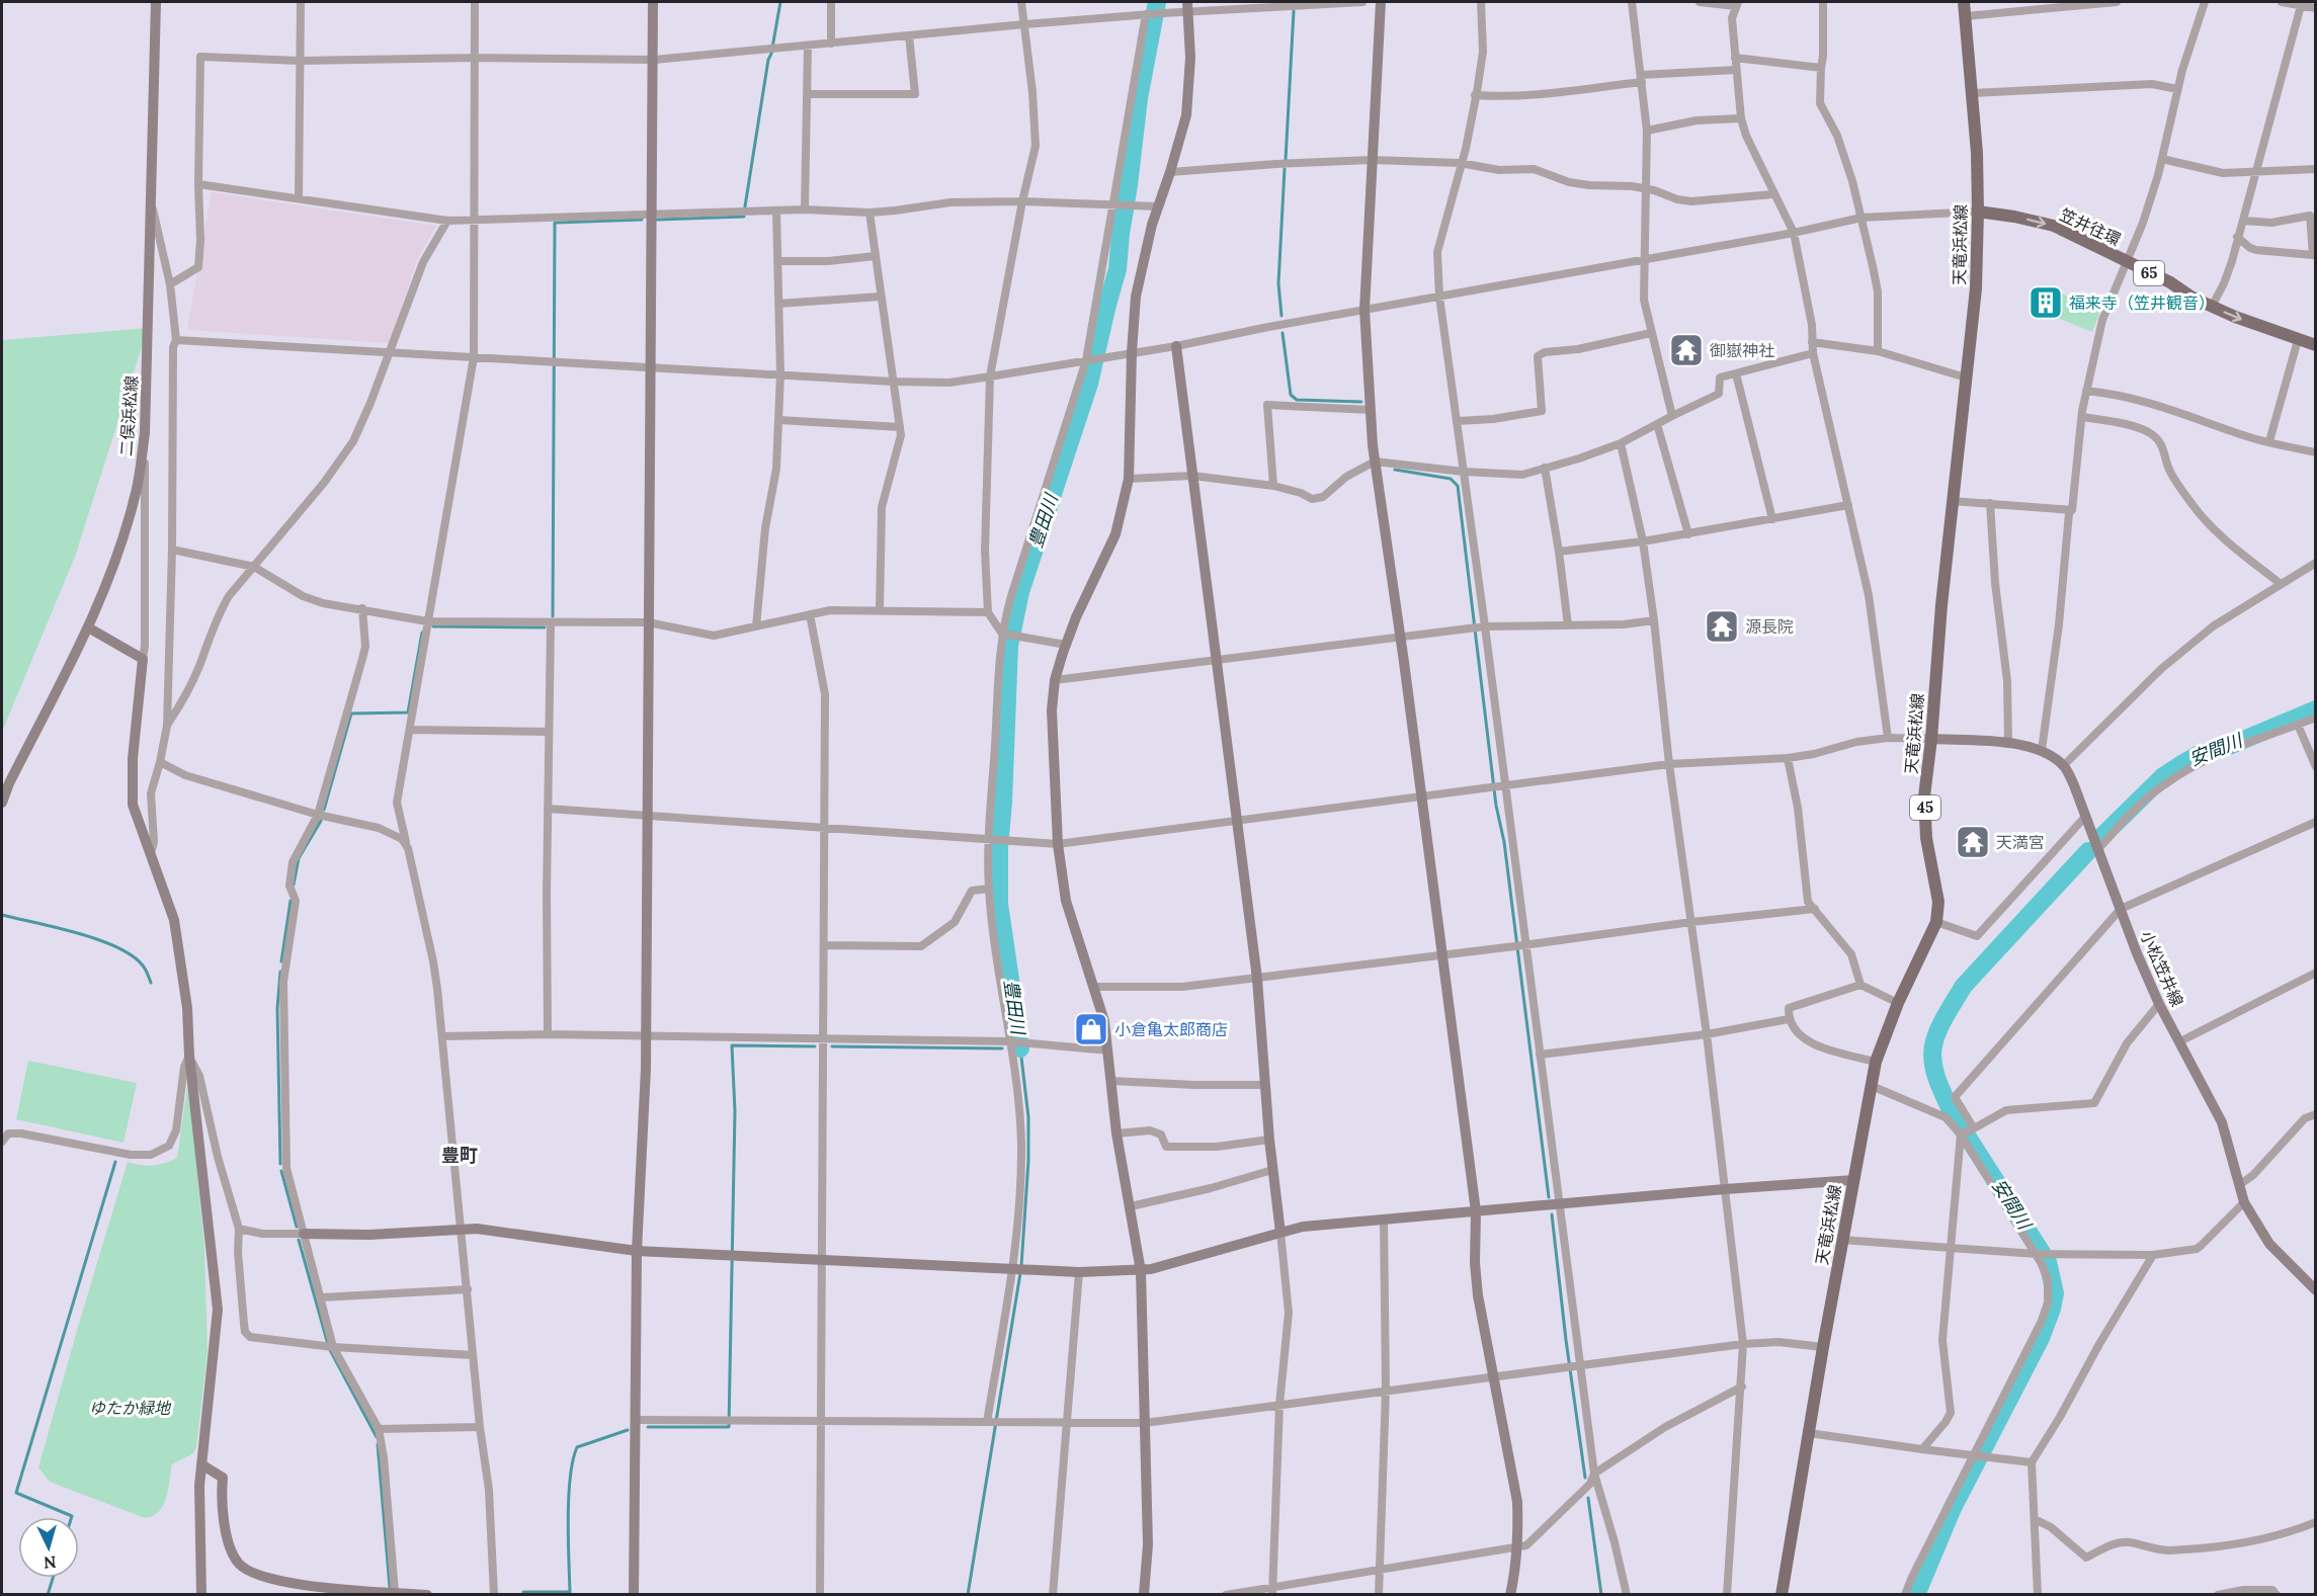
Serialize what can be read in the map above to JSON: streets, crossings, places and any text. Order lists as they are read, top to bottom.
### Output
{
  "streets": {
    "main road": [
      "笠井往環",
      "天竜浜松線",
      "65",
      "45"
    ],
    "street": ["二俣浜松線", "小松笠井線"]
  },
  "crossings": [
    ["笠井往環", "天竜浜松線"],
    ["天竜浜松線", "小松笠井線"]
  ],
  "one_way": ["笠井往環"],
  "districts": ["豊町"],
  "water": ["豊田川", "安間川"],
  "parks": ["ゆたか緑地"],
  "places": {
    "building": ["福来寺（笠井観音）"],
    "temple": ["御嶽神社", "源長院", "天満宮"],
    "shop": ["小倉亀太郎商店"]
  },
  "north": "bottom"
}
